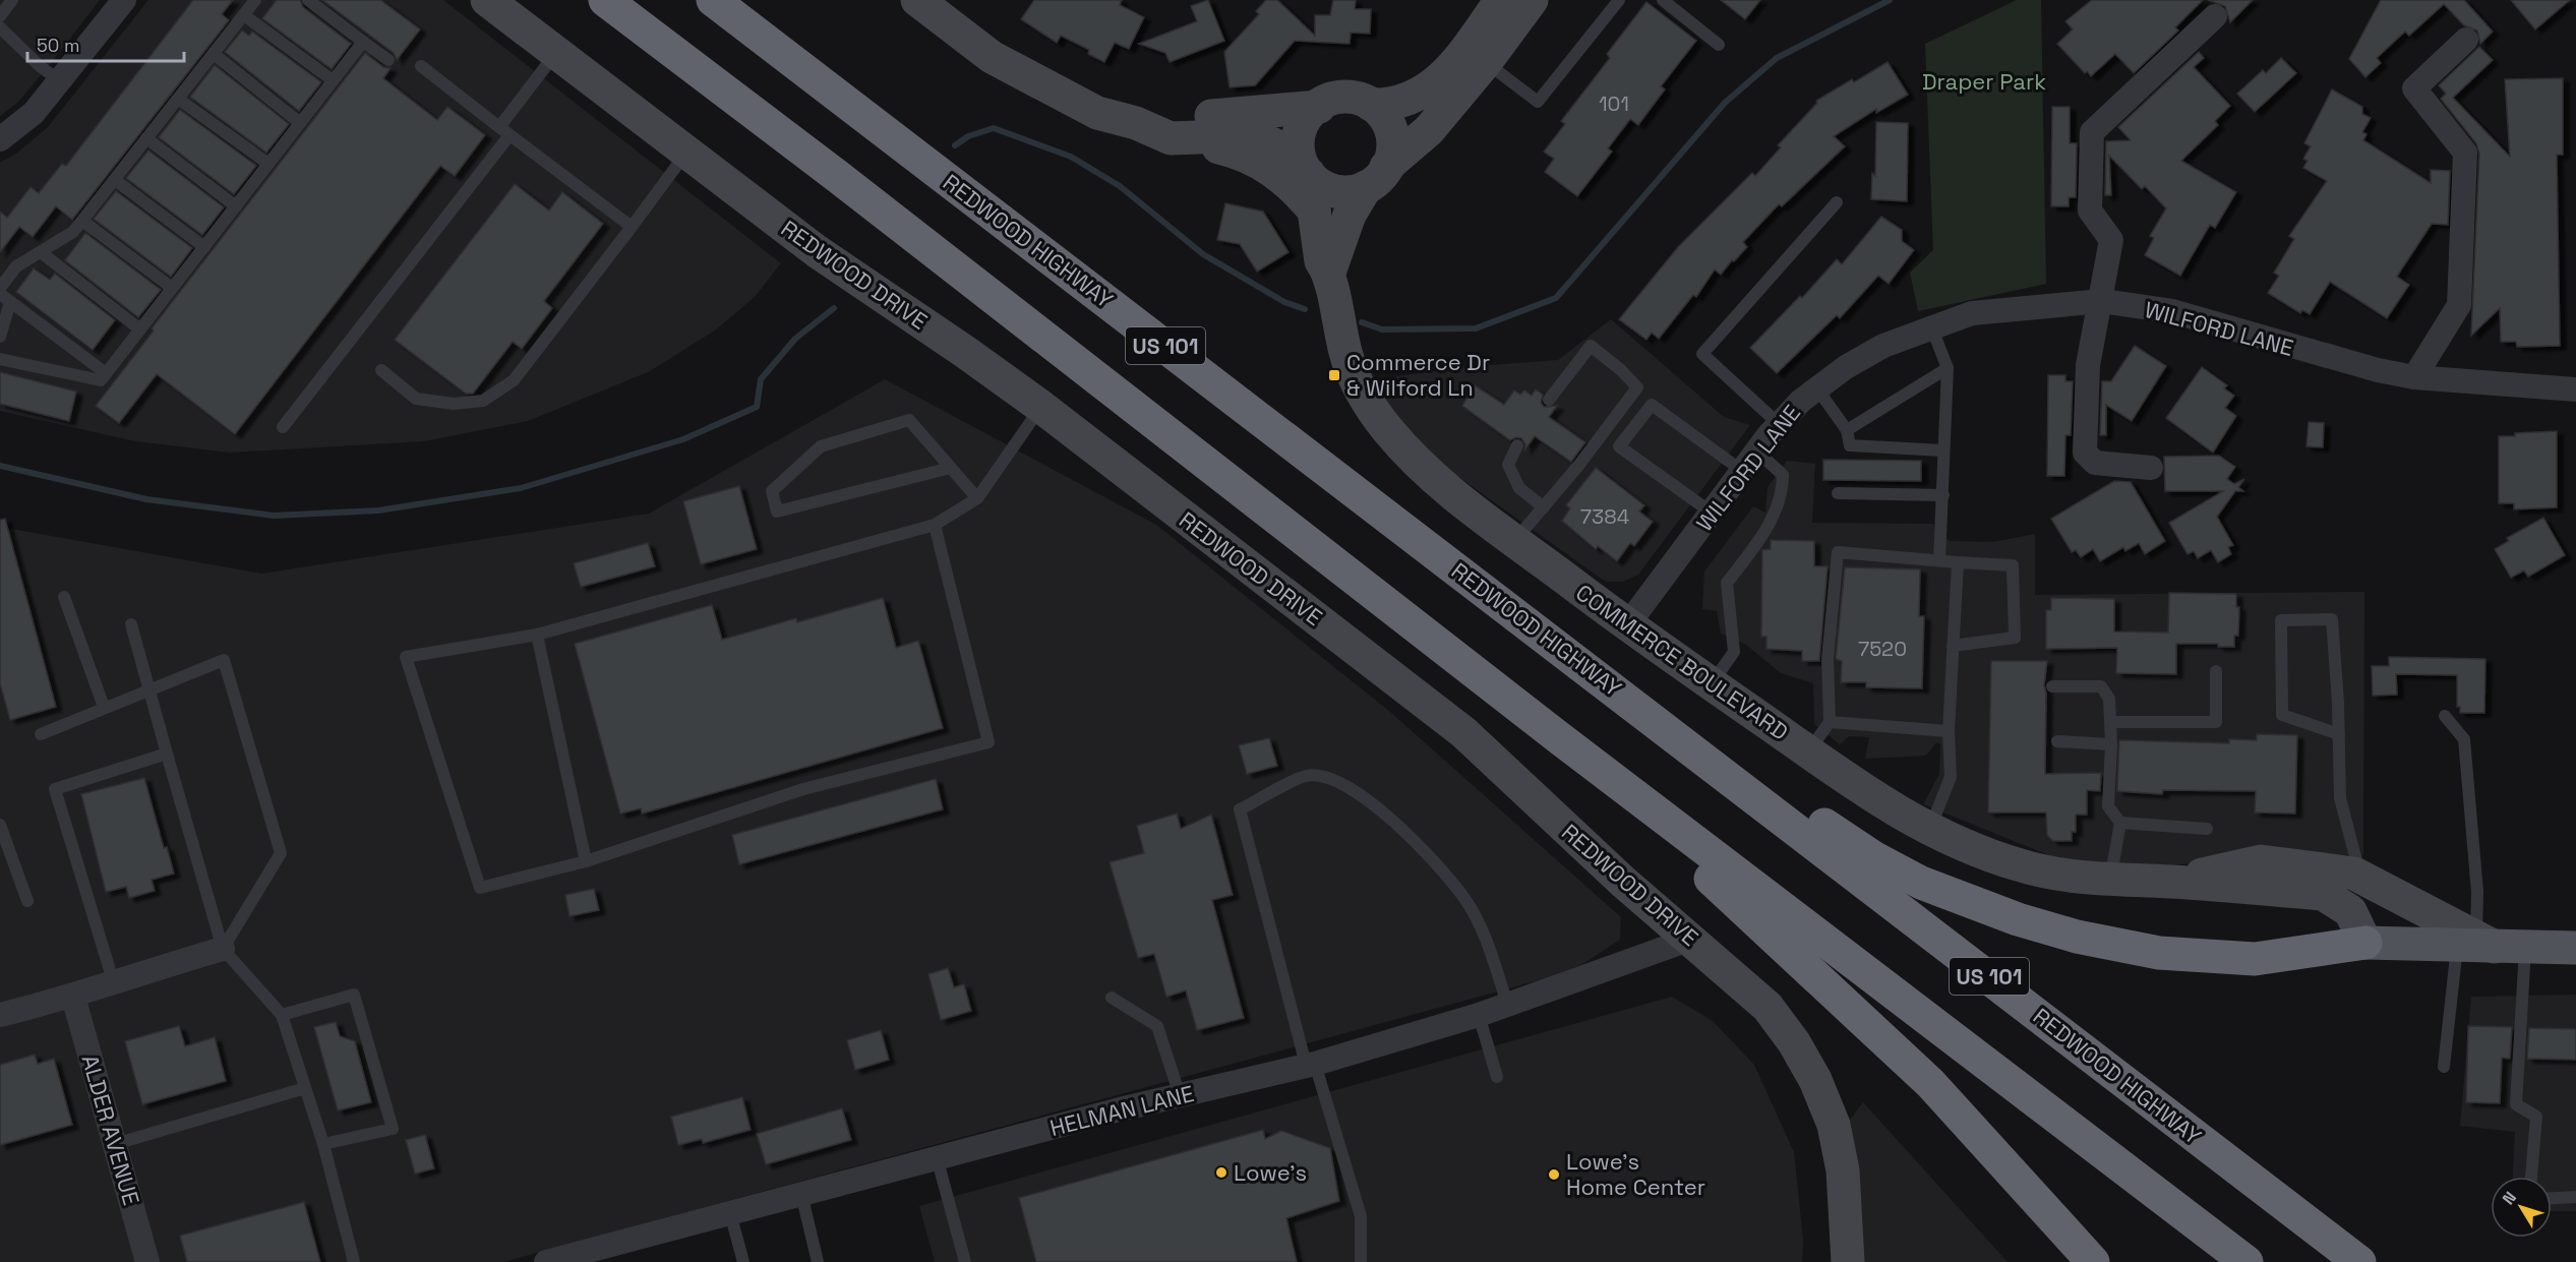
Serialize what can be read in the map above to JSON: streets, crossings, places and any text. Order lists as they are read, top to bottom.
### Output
{
  "streets": {
    "highway": ["REDWOOD HIGHWAY", "US 101"],
    "street": [
      "REDWOOD DRIVE",
      "WILFORD LANE",
      "COMMERCE BOULEVARD",
      "HELMAN LANE",
      "ALDER AVENUE"
    ]
  },
  "crossings": [
    ["REDWOOD DRIVE", "HELMAN LANE"],
    ["WILFORD LANE", "COMMERCE BOULEVARD"]
  ],
  "parks": ["Draper Park"],
  "places": {
    "transit": ["Commerce Dr & Wilford Ln"],
    "other": ["Lowe's", "Lowe's Home Center"]
  },
  "house_numbers": ["101", "7384", "7520"],
  "scale_bar": "50 m",
  "north": "top left"
}
